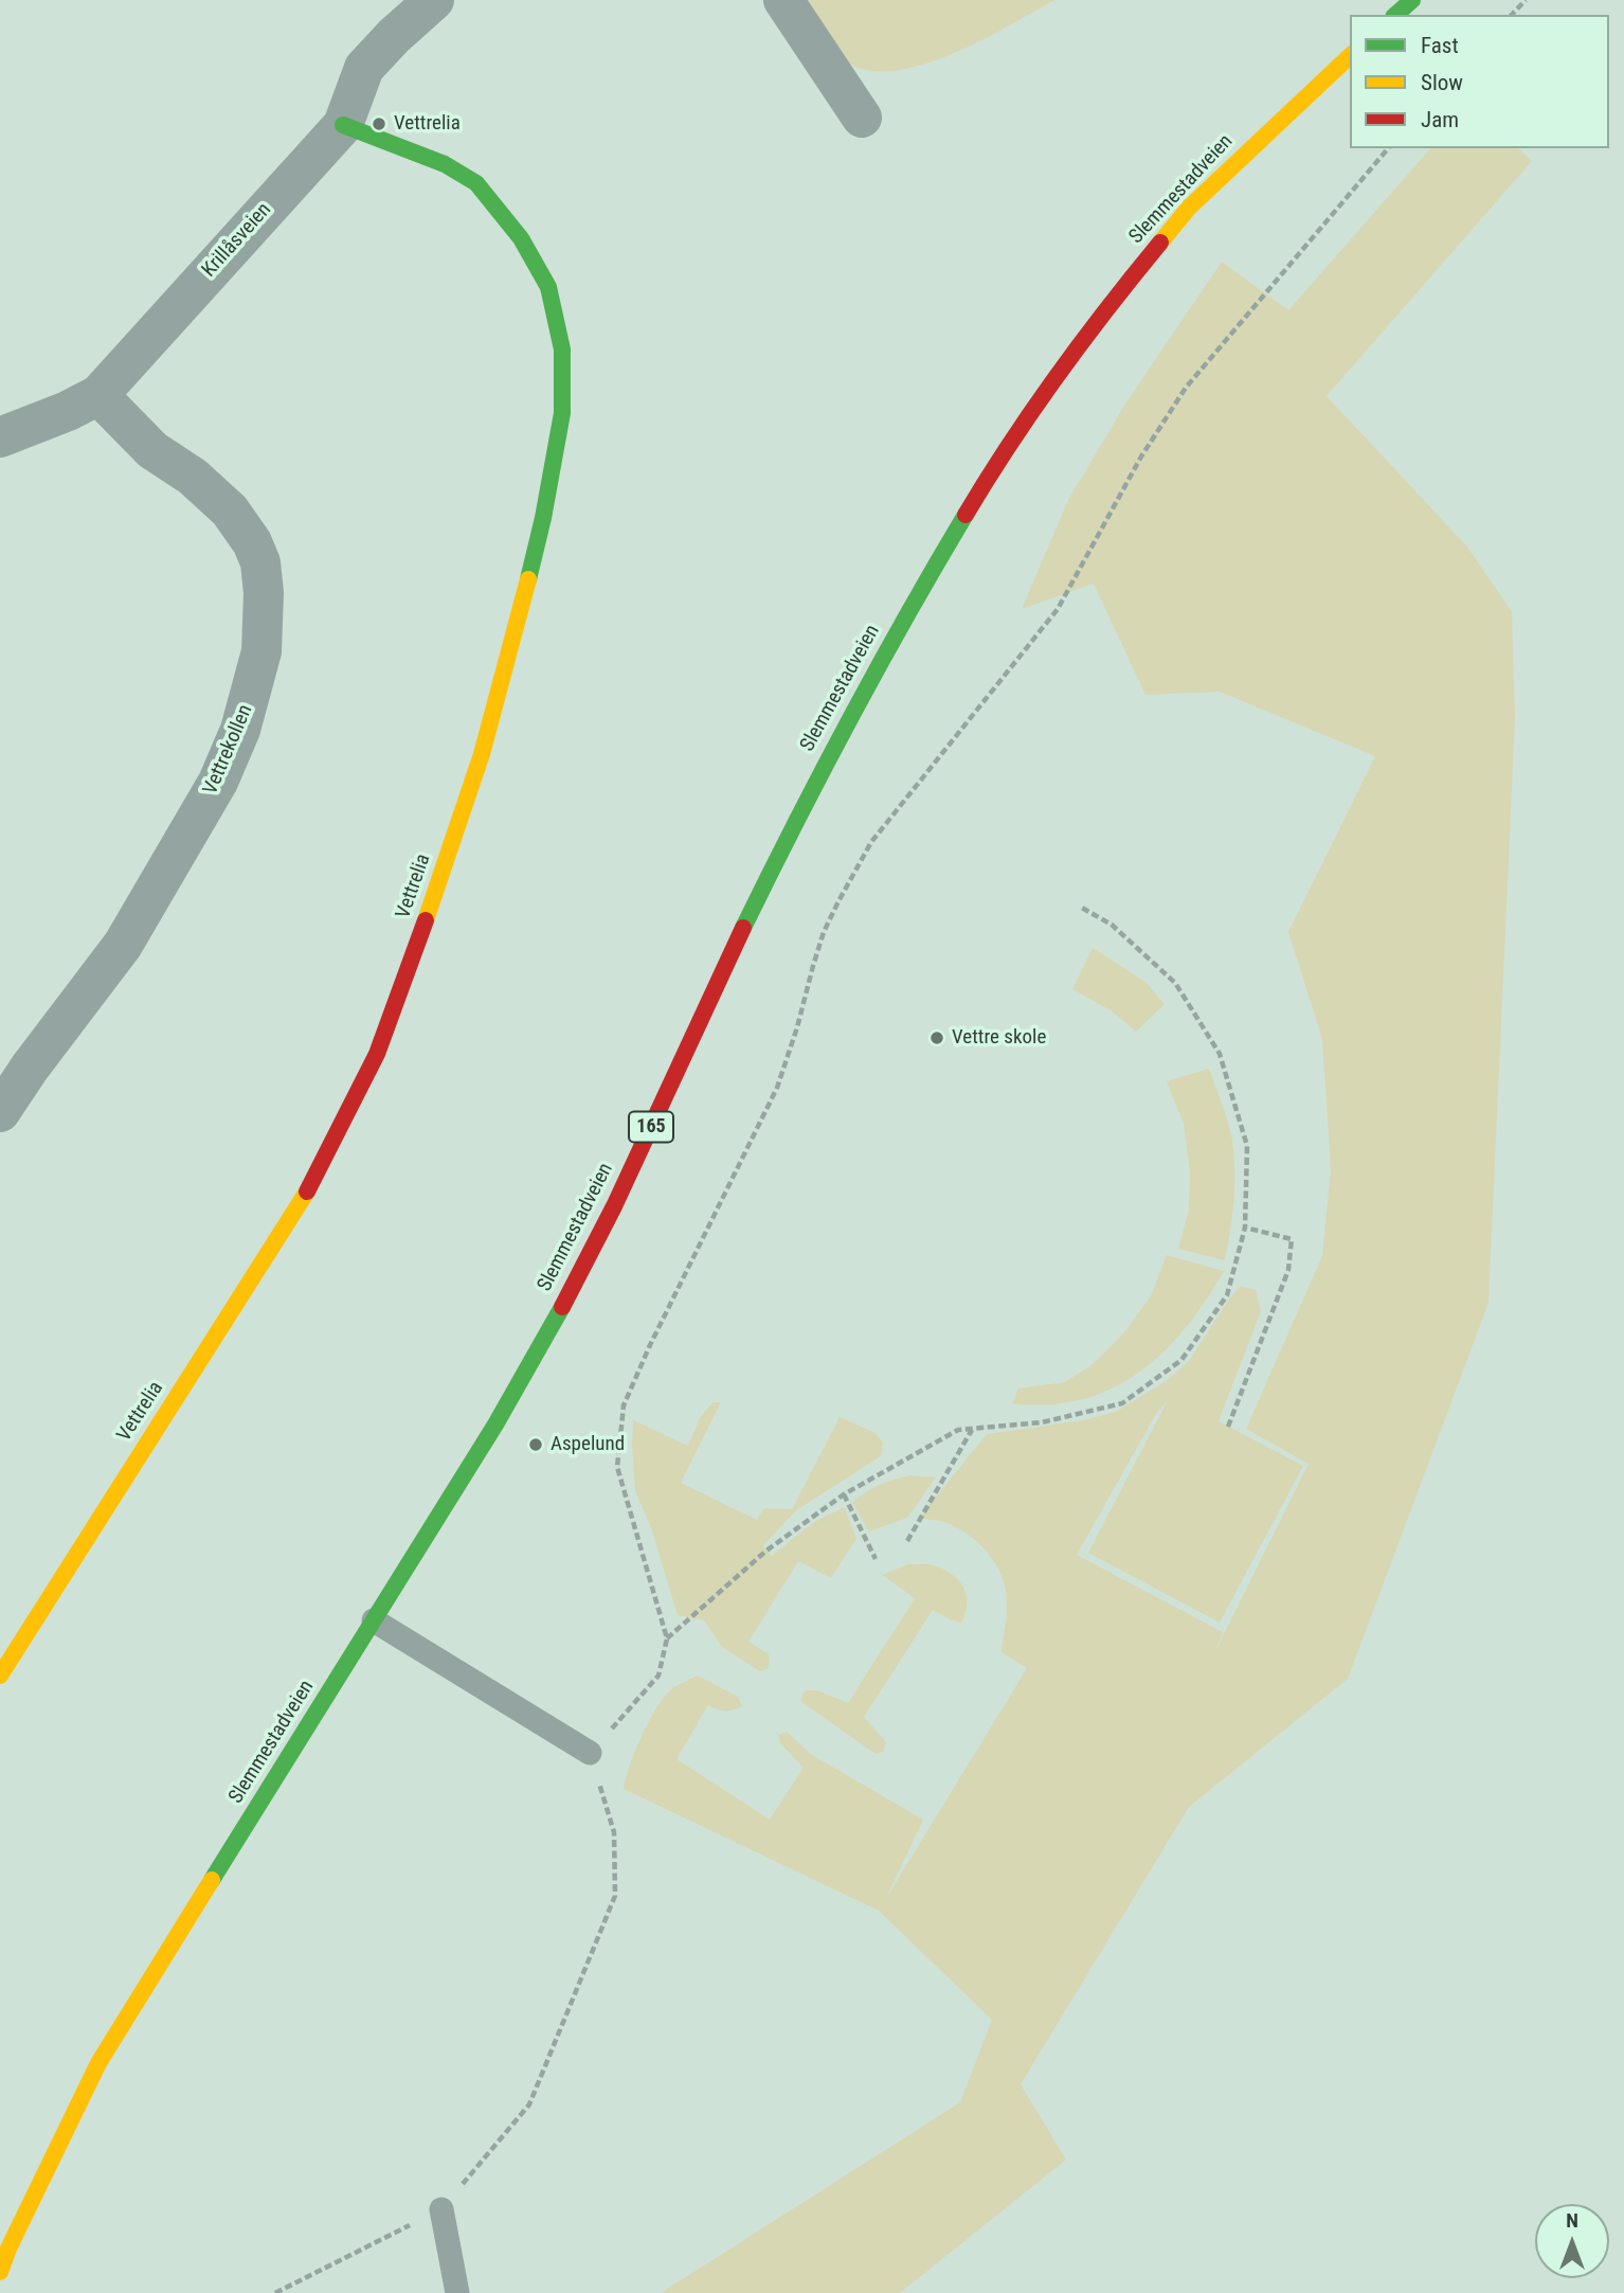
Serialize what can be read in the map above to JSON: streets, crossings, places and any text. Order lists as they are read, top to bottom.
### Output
{
  "streets": {
    "main road": ["Slemmestadveien", "Vettrelia", "165"],
    "street": ["Krillåsveien", "Vettrekollen"]
  },
  "crossings": [
    ["Krillåsveien", "Vettrekollen"],
    ["Krillåsveien", "Vettrelia"]
  ],
  "places": ["Vettrelia", "Vettre skole", "Aspelund"],
  "legend": ["Fast", "Slow", "Jam"],
  "north": "top"
}
